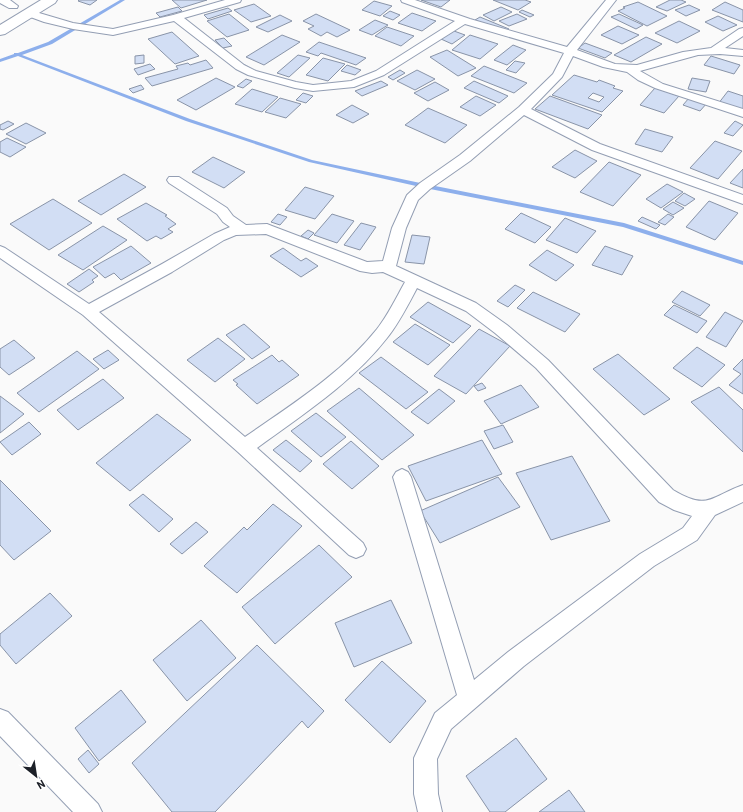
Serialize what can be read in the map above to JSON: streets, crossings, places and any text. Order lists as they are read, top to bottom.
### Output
{
  "north": "bottom right"
}
